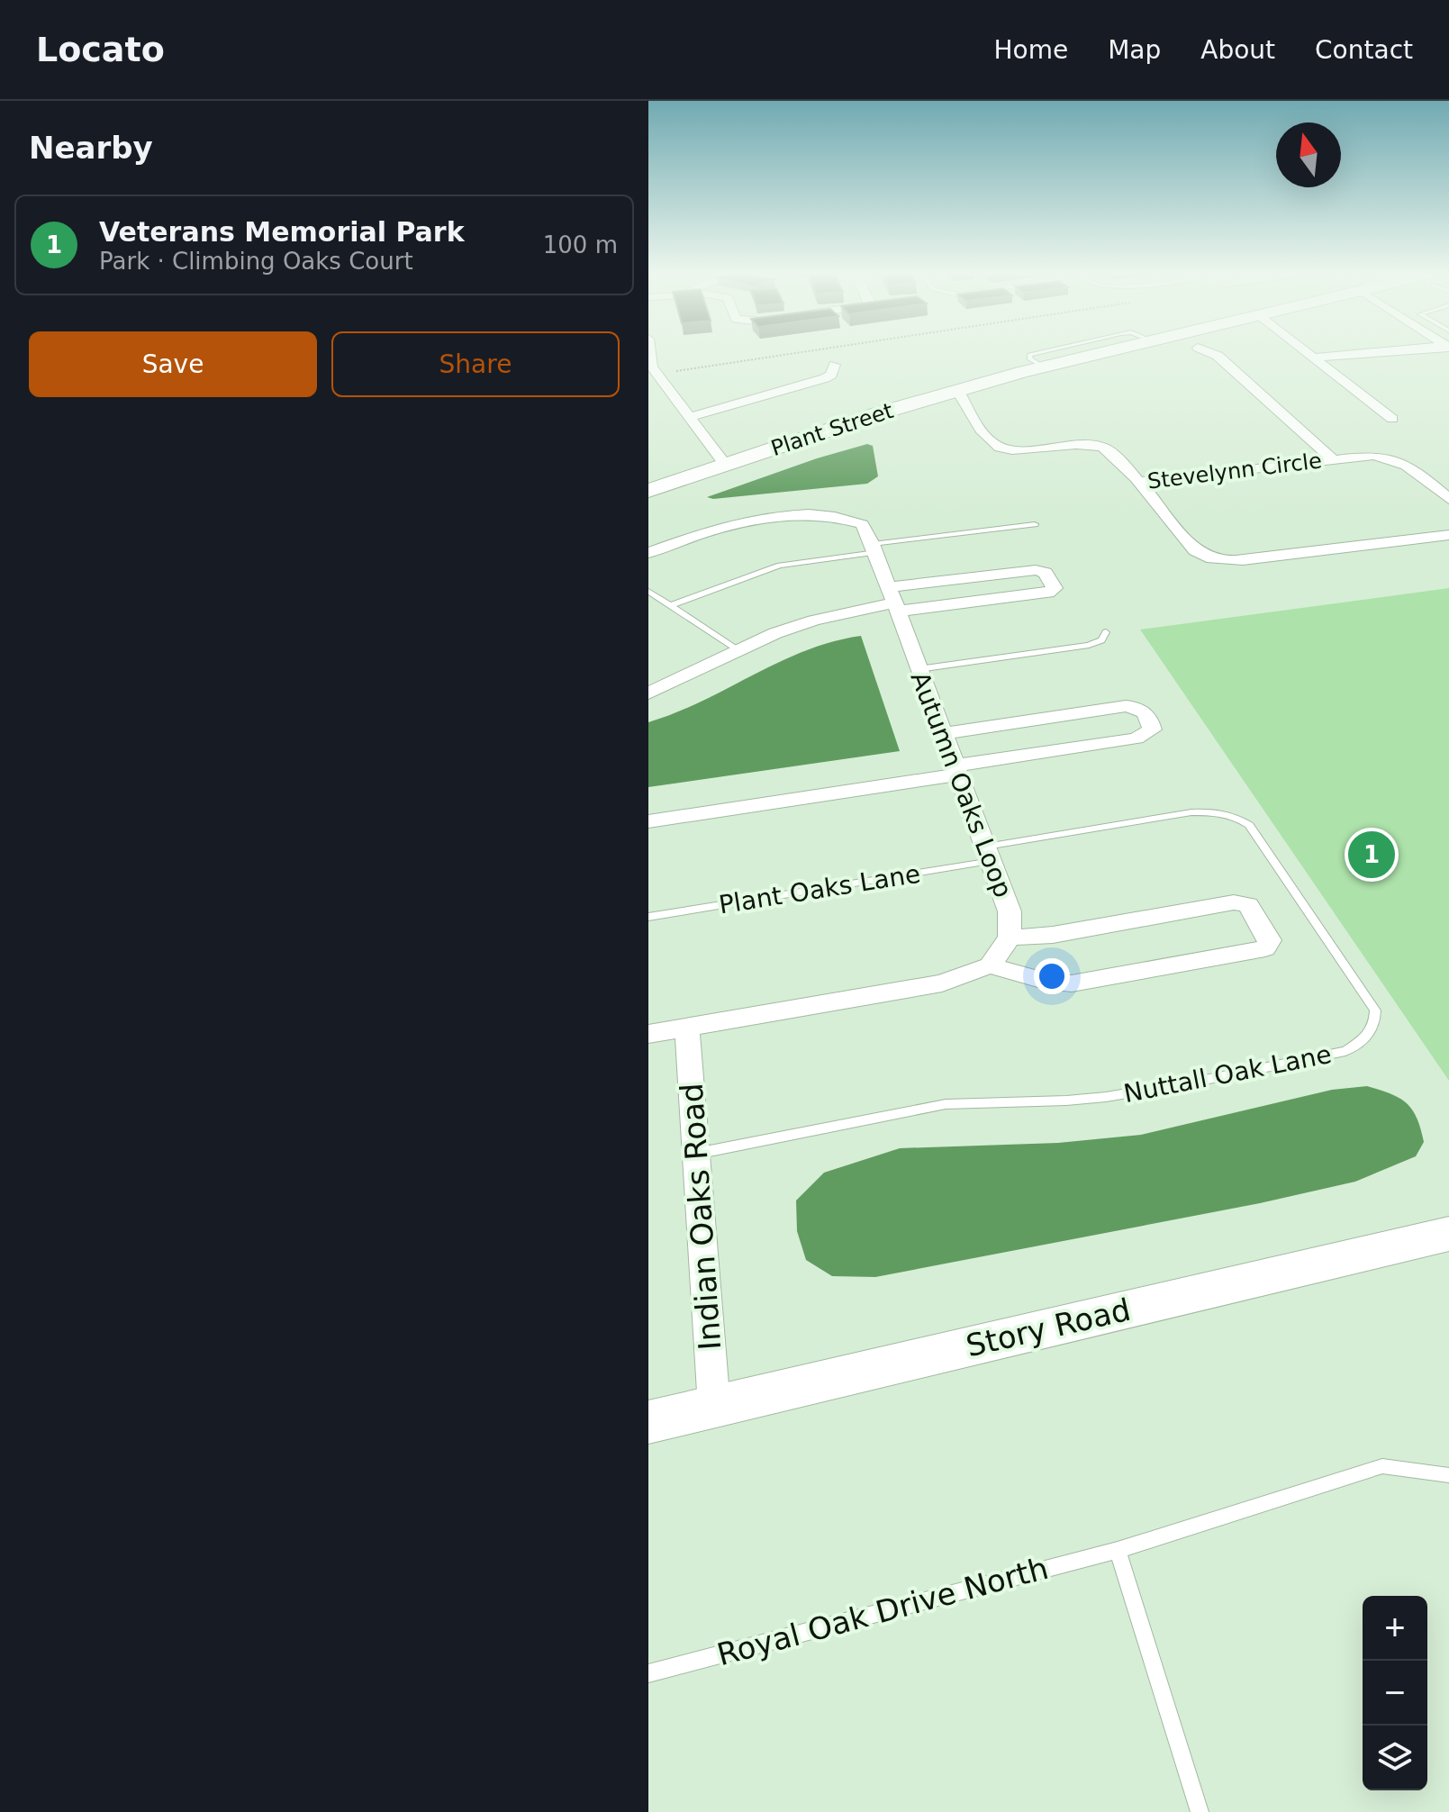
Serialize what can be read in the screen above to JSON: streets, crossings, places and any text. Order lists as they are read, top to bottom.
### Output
{
  "streets": {
    "main road": ["Plant Street"],
    "street": [
      "Stevelynn Circle",
      "Autumn Oaks Loop",
      "Indian Oaks Road",
      "Story Road"
    ],
    "lane": ["Plant Oaks Lane", "Nuttall Oak Lane", "Royal Oak Drive North"]
  },
  "crossings": [
    ["Autumn Oaks Loop", "Plant Oaks Lane"],
    ["Autumn Oaks Loop", "Nuttall Oak Lane"],
    ["Plant Oaks Lane", "Nuttall Oak Lane"],
    ["Nuttall Oak Lane", "Indian Oaks Road"],
    ["Indian Oaks Road", "Story Road"]
  ],
  "north": "top",
  "page": {
    "header": "Locato",
    "nav": [
      "Home",
      "Map",
      "About",
      "Contact"
    ],
    "heading": "Nearby",
    "list": [
      {
        "mark": "1",
        "name": "Veterans Memorial Park",
        "note": "Park · Climbing Oaks Court",
        "value": "100 m"
      }
    ],
    "buttons": ["Save", "Share"],
    "pins": "1",
    "map_buttons": ["+", "−"]
  }
}
